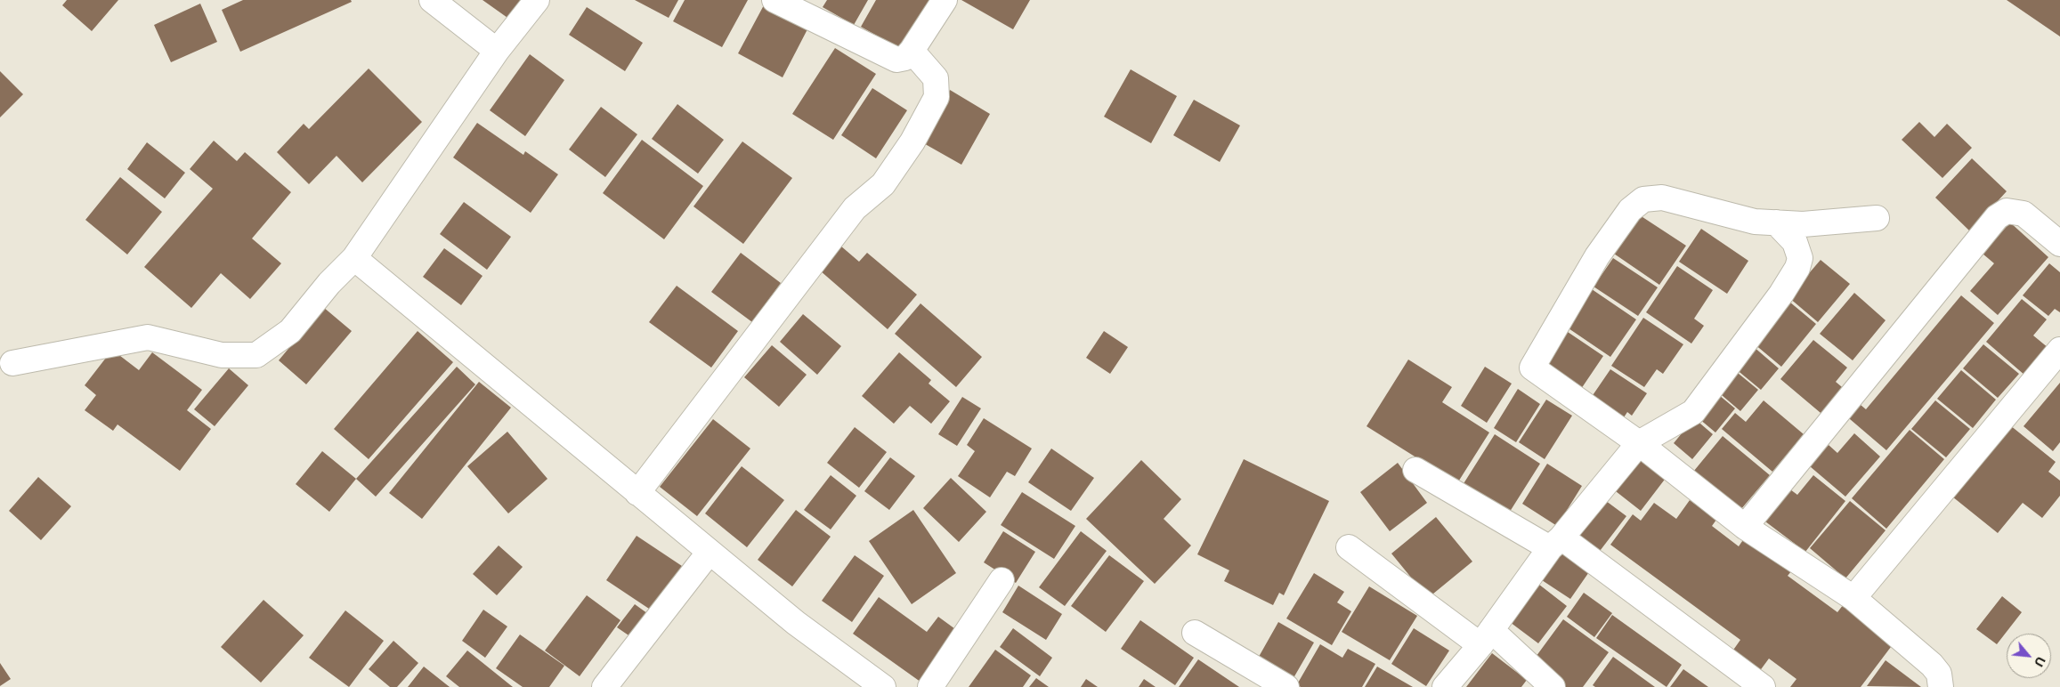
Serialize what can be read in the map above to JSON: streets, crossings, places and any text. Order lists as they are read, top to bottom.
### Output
{
  "north": "bottom right"
}
